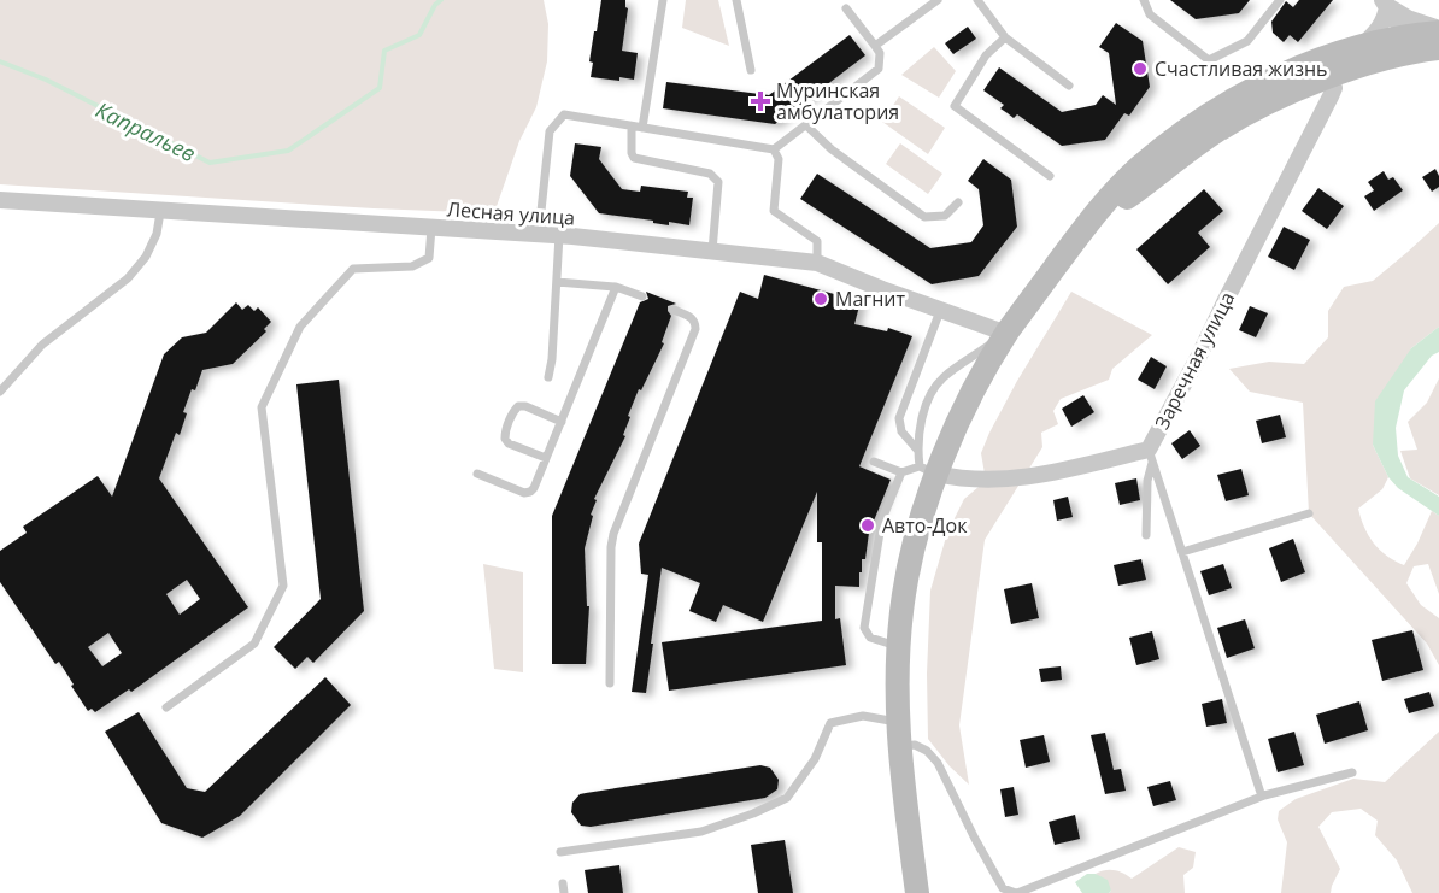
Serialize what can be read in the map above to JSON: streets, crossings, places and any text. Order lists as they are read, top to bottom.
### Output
{
  "streets": {
    "street": ["Лесная улица", "Заречная улица"]
  },
  "water": ["Капральев"],
  "places": {
    "other": ["Счастливая жизнь", "Магнит", "Авто-Док"],
    "health": ["Муринская амбулатория"]
  }
}
